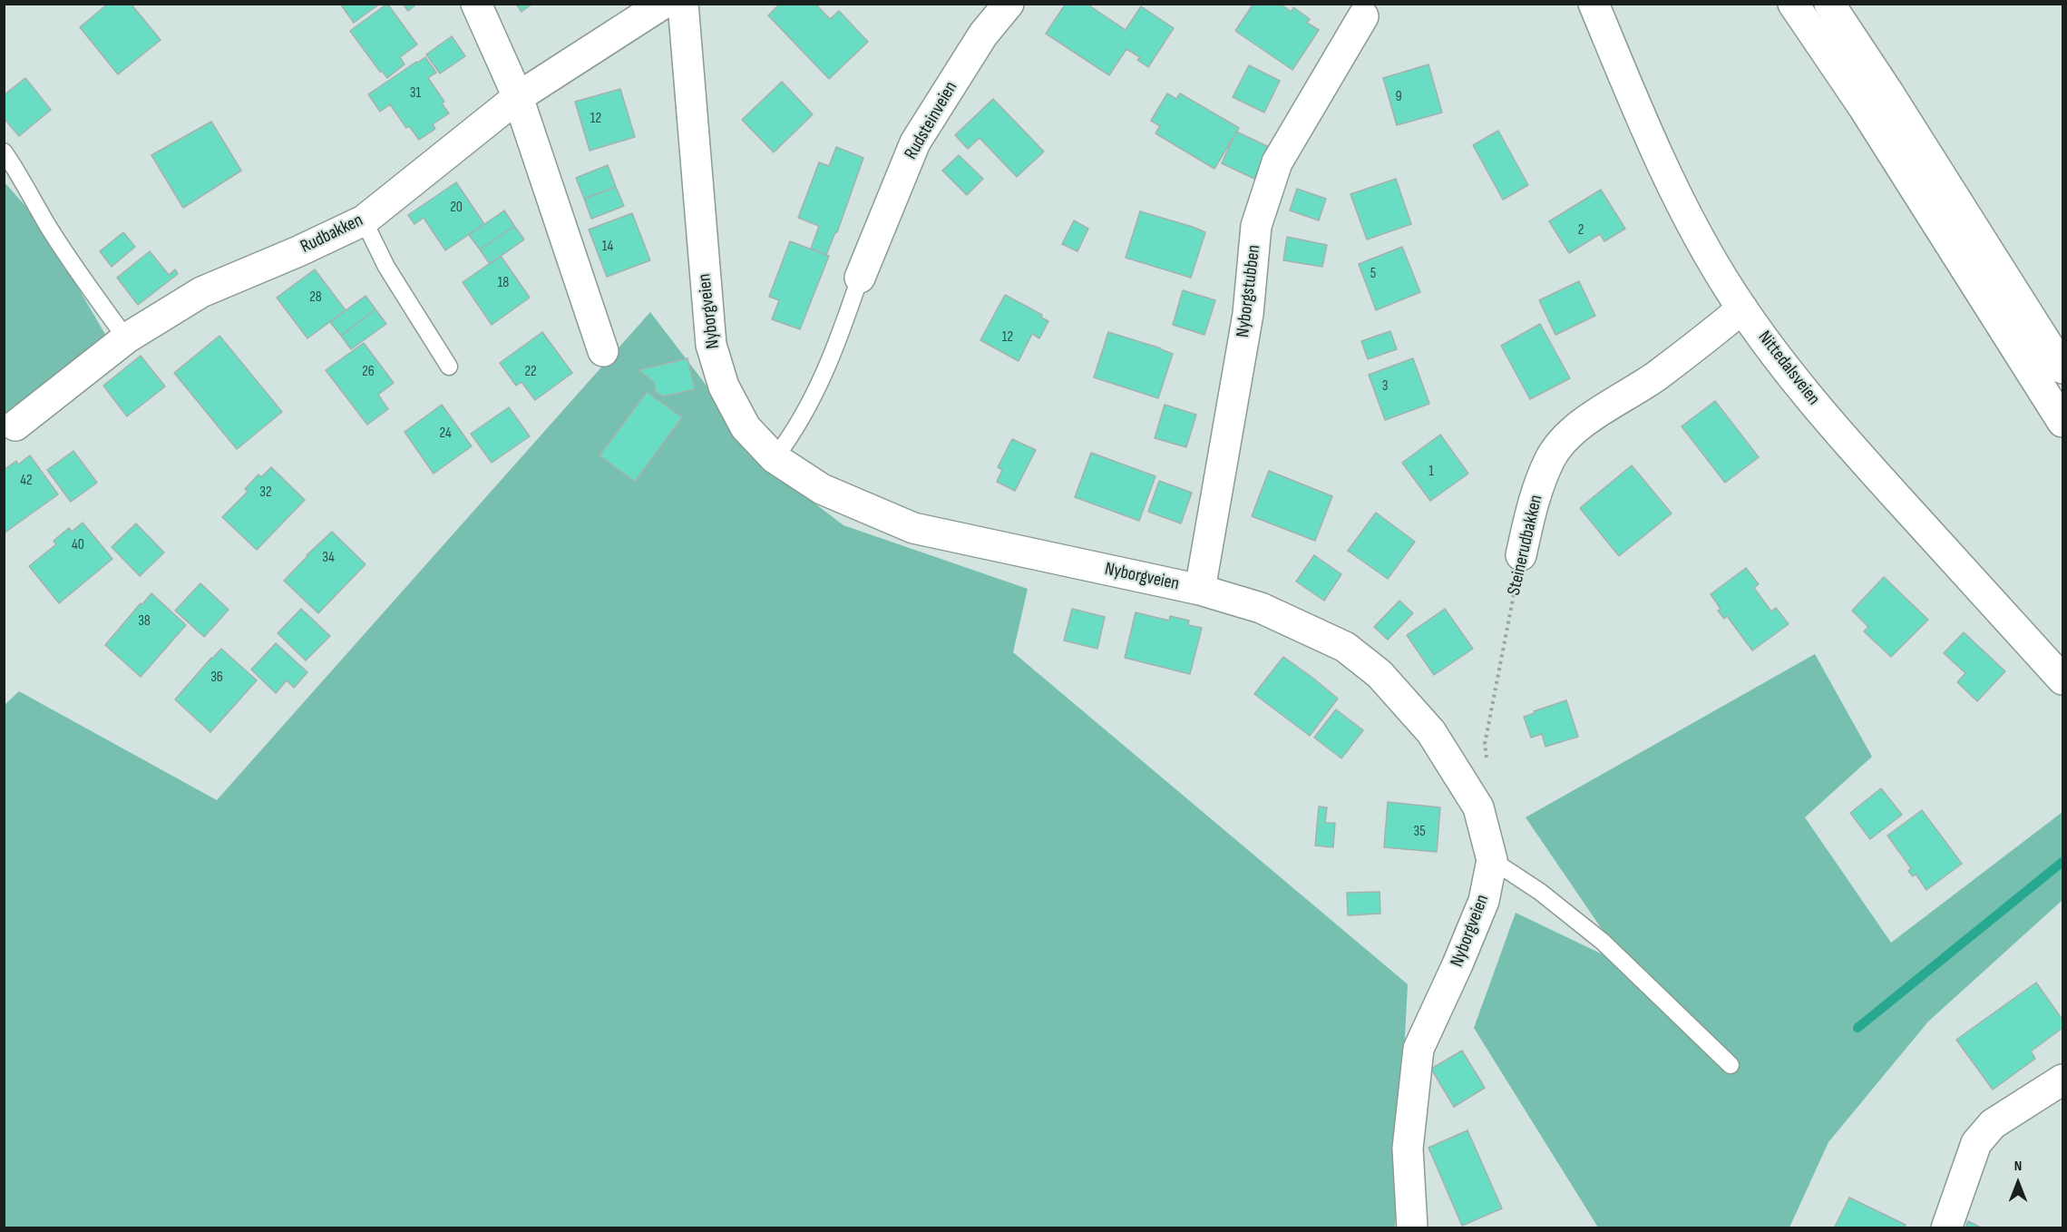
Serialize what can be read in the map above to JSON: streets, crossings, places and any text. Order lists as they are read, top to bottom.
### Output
{
  "streets": {
    "main road": [
      "Rudsteinveien",
      "Rudbakken",
      "Nyborgstubben",
      "Nyborgveien",
      "Nittedalsveien",
      "Steinerudbakken"
    ]
  },
  "crossings": [
    ["Nyborgstubben", "Nyborgveien"],
    ["Nittedalsveien", "Steinerudbakken"]
  ],
  "house_numbers": [
    "31",
    "9",
    "12",
    "20",
    "2",
    "14",
    "5",
    "18",
    "28",
    "12",
    "26",
    "22",
    "3",
    "24",
    "1",
    "42",
    "32",
    "40",
    "34",
    "38",
    "36",
    "35"
  ],
  "north": "top"
}
